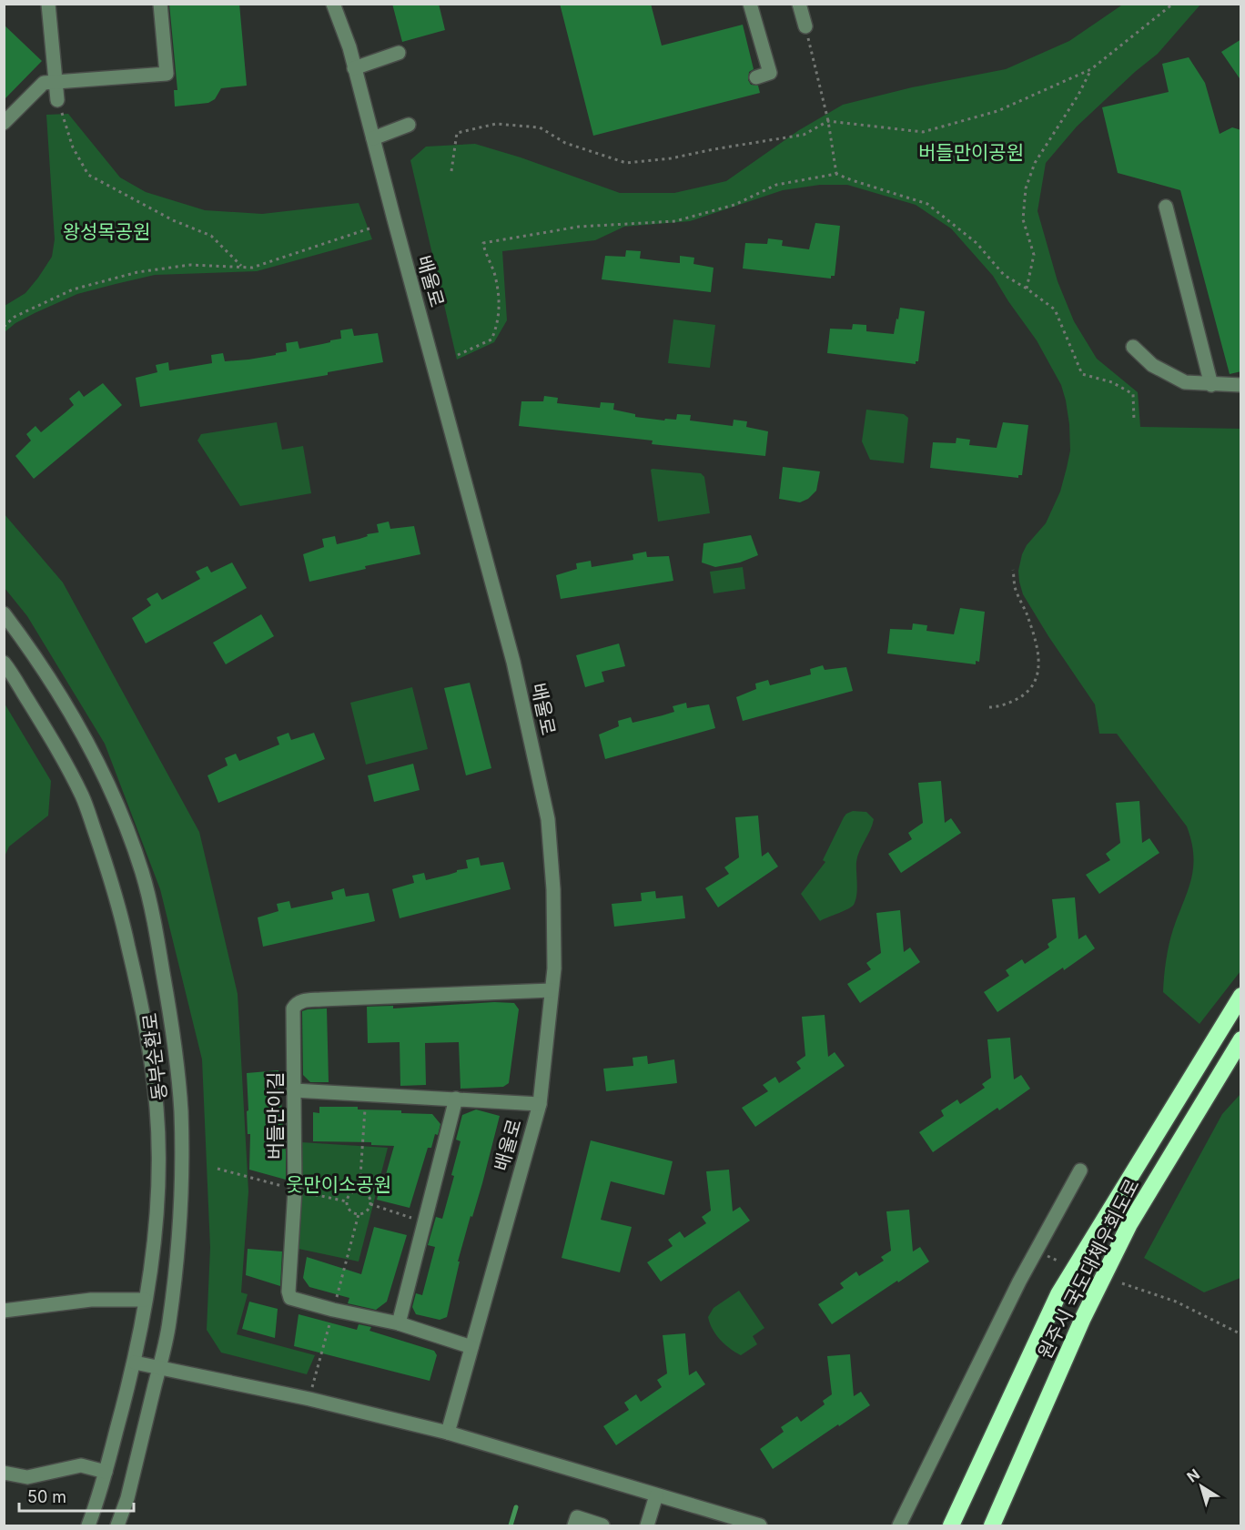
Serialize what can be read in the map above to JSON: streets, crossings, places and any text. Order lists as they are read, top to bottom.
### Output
{
  "streets": {
    "highway": ["원주시 국도대체우회도로"],
    "street": ["배울로", "동부순환로", "버들만이길"]
  },
  "crossings": [
    ["배울로", "버들만이길"]
  ],
  "parks": ["버들만이공원", "왕성목공원", "웃만이소공원"],
  "scale_bar": "50 m",
  "north": "top left"
}
